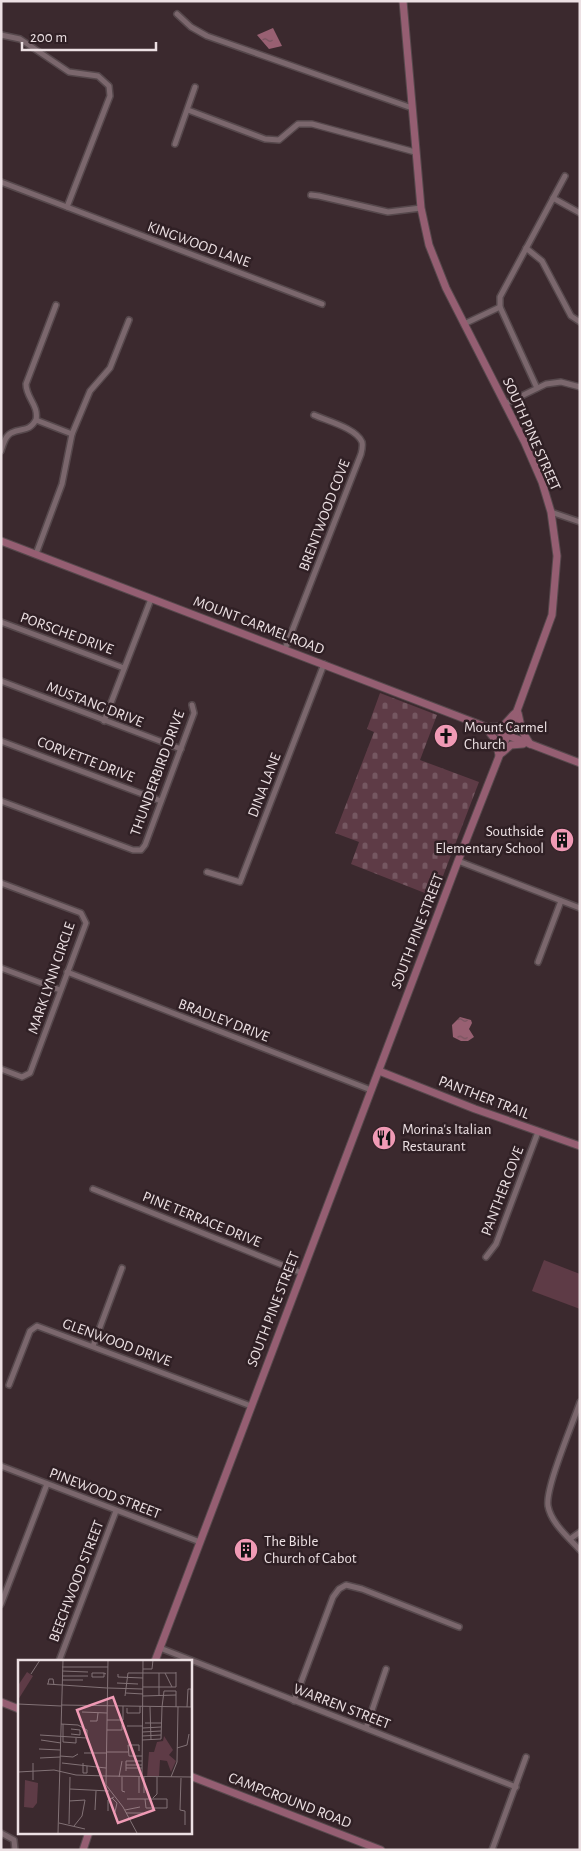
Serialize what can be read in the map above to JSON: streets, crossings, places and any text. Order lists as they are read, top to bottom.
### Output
{
  "streets": {
    "main road": [
      "SOUTH PINE STREET",
      "MOUNT CARMEL ROAD",
      "PANTHER TRAIL",
      "CAMPGROUND ROAD"
    ],
    "street": [
      "KINGWOOD LANE",
      "BRENTWOOD COVE",
      "PORSCHE DRIVE",
      "MUSTANG DRIVE",
      "CORVETTE DRIVE",
      "THUNDERBIRD DRIVE",
      "DINA LANE",
      "MARK LYNN CIRCLE",
      "BRADLEY DRIVE",
      "PANTHER COVE",
      "PINE TERRACE DRIVE",
      "GLENWOOD DRIVE",
      "PINEWOOD STREET",
      "BEECHWOOD STREET",
      "WARREN STREET"
    ]
  },
  "crossings": [
    ["SOUTH PINE STREET", "MOUNT CARMEL ROAD"],
    ["SOUTH PINE STREET", "BRADLEY DRIVE"],
    ["SOUTH PINE STREET", "PANTHER TRAIL"],
    ["SOUTH PINE STREET", "PINE TERRACE DRIVE"],
    ["SOUTH PINE STREET", "GLENWOOD DRIVE"],
    ["SOUTH PINE STREET", "PINEWOOD STREET"],
    ["SOUTH PINE STREET", "WARREN STREET"],
    ["BRENTWOOD COVE", "MOUNT CARMEL ROAD"],
    ["MOUNT CARMEL ROAD", "DINA LANE"],
    ["MUSTANG DRIVE", "THUNDERBIRD DRIVE"],
    ["CORVETTE DRIVE", "THUNDERBIRD DRIVE"],
    ["MARK LYNN CIRCLE", "BRADLEY DRIVE"],
    ["PANTHER TRAIL", "PANTHER COVE"],
    ["PINEWOOD STREET", "BEECHWOOD STREET"]
  ],
  "places": {
    "church": ["Mount Carmel Church"],
    "building": ["Southside Elementary School", "The Bible Church of Cabot"],
    "restaurant": ["Morina's Italian Restaurant"]
  },
  "scale_bar": "200 m"
}
